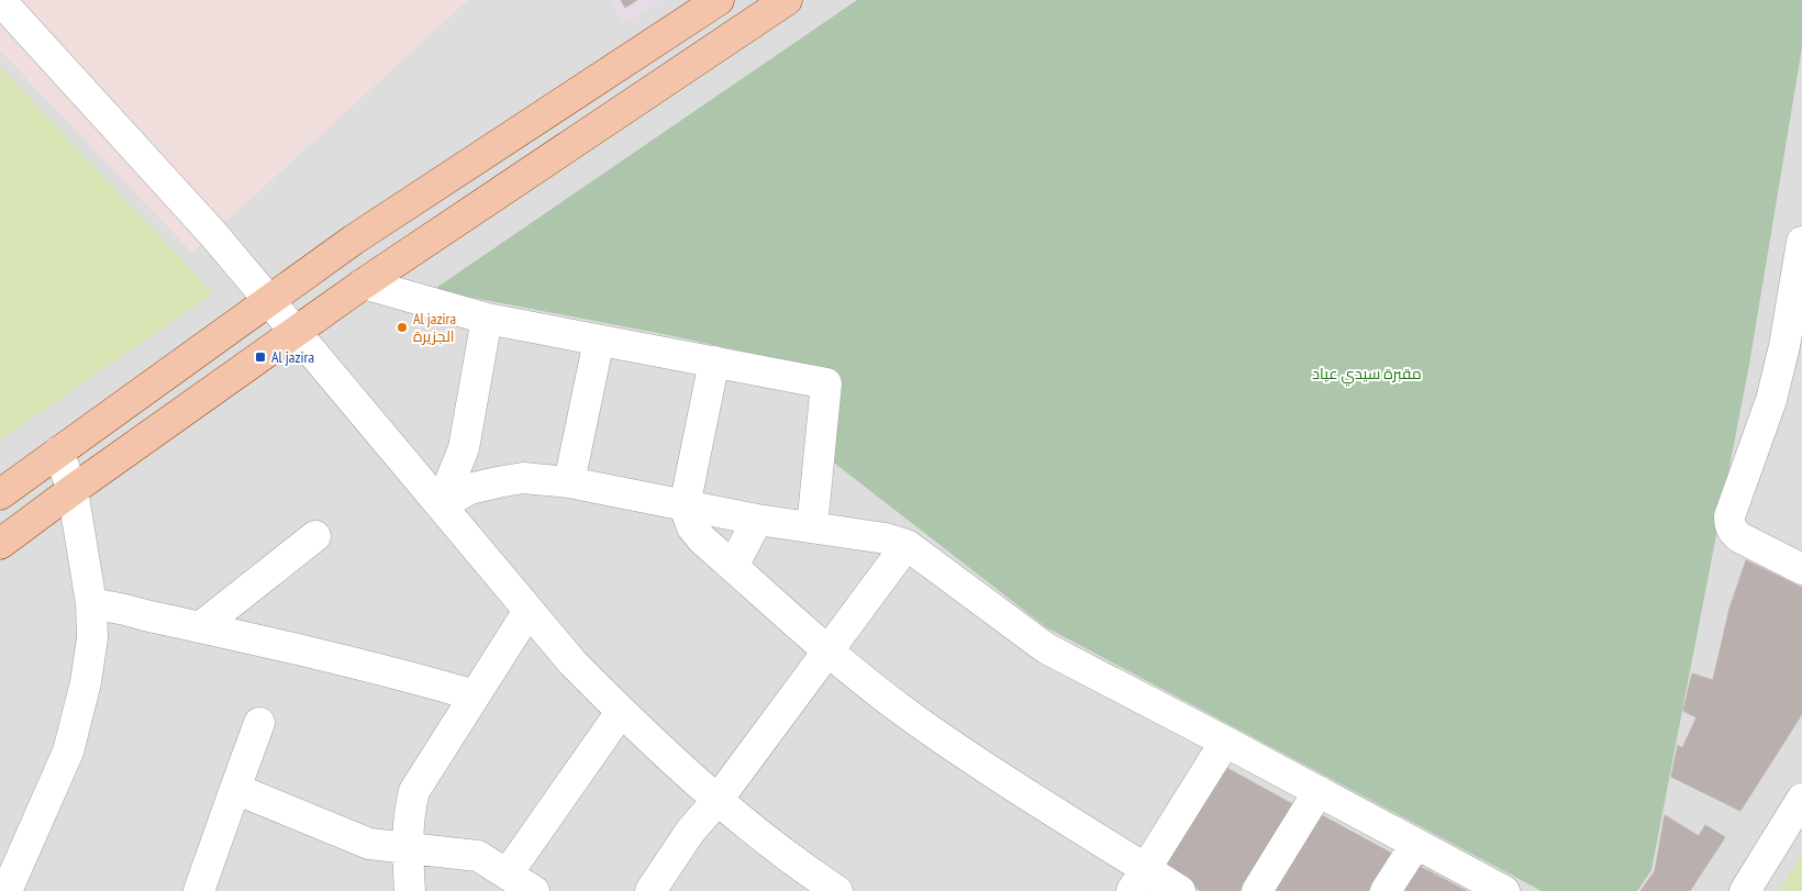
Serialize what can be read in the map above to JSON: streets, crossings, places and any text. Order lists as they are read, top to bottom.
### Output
{
  "parks": ["مقبرة سيدي عياد"],
  "places": {
    "other": ["Al jazira الجزيرة"],
    "transit": ["Al jazira"]
  }
}
